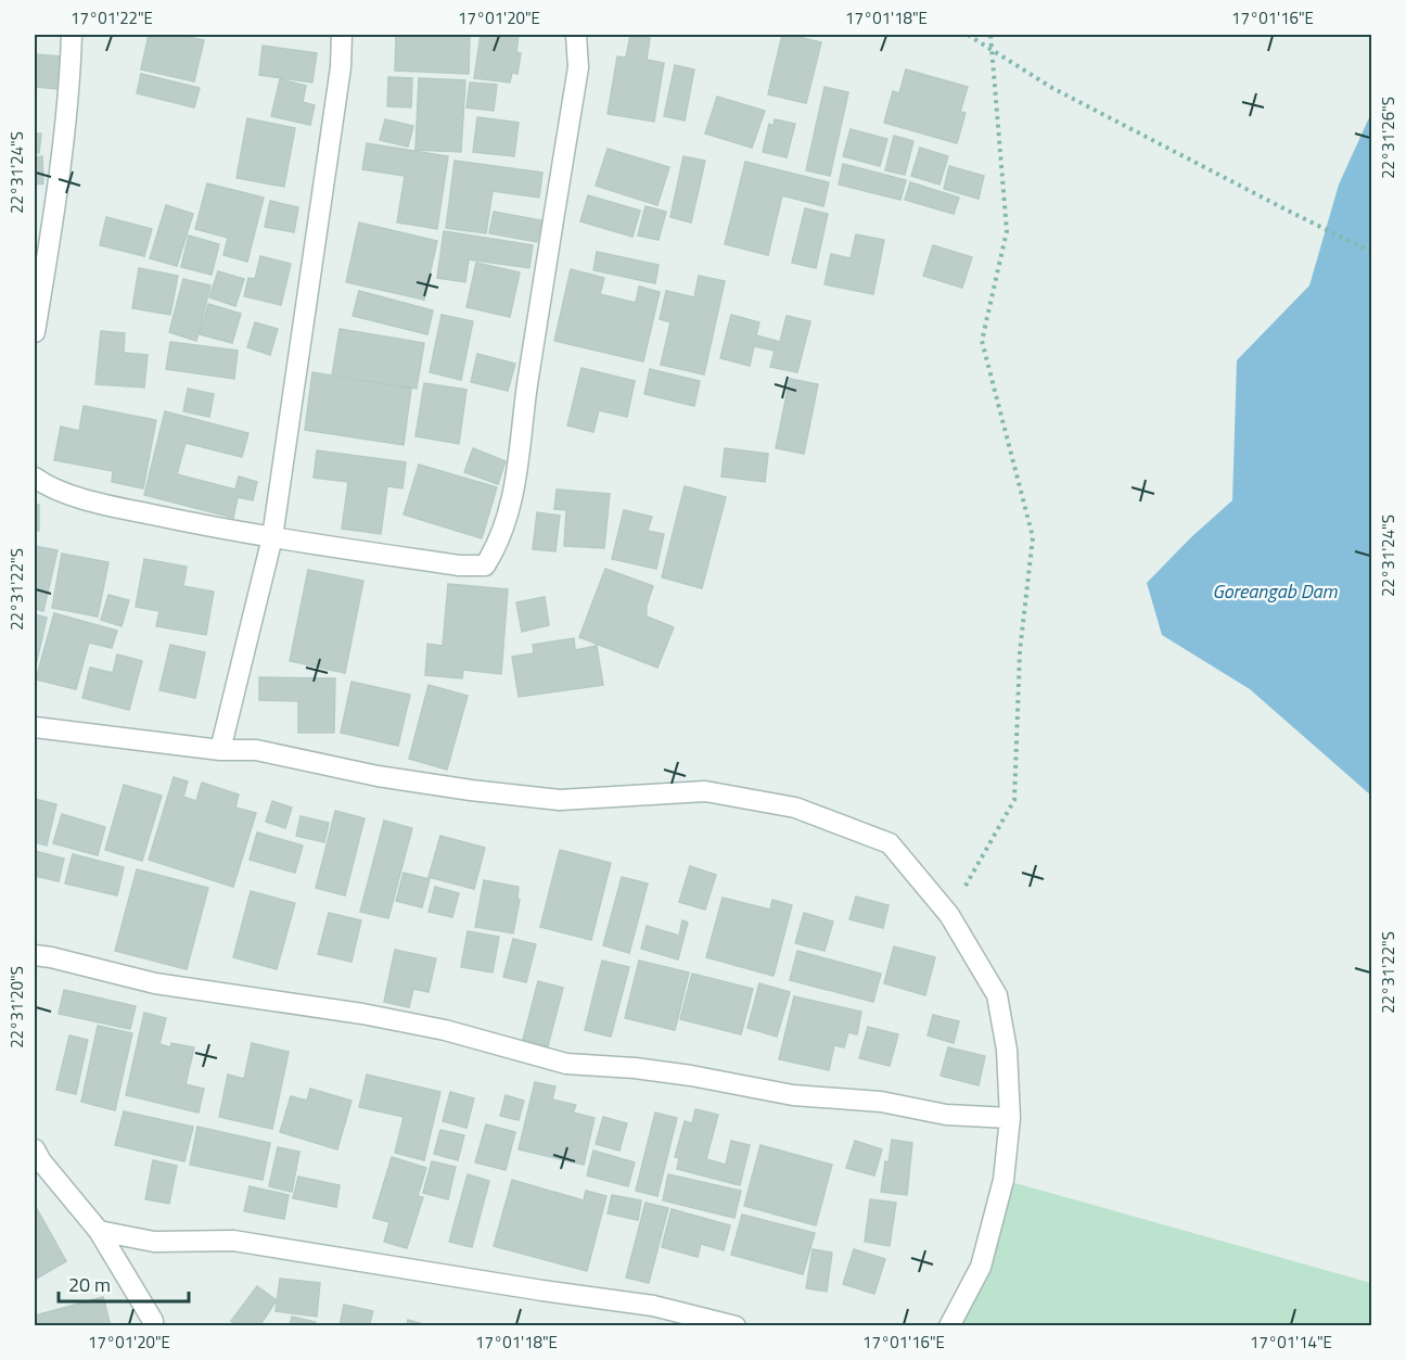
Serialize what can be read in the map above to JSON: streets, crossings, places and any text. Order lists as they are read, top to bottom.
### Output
{
  "water": ["Goreangab Dam"],
  "scale_bar": "20 m",
  "coordinates": [
    "17°01'22\"E",
    "17°01'20\"E",
    "17°01'18\"E",
    "17°01'16\"E",
    "22°31'26\"S",
    "22°31'24\"S",
    "22°31'22\"S",
    "22°31'20\"S",
    "17°01'14\"E"
  ]
}
